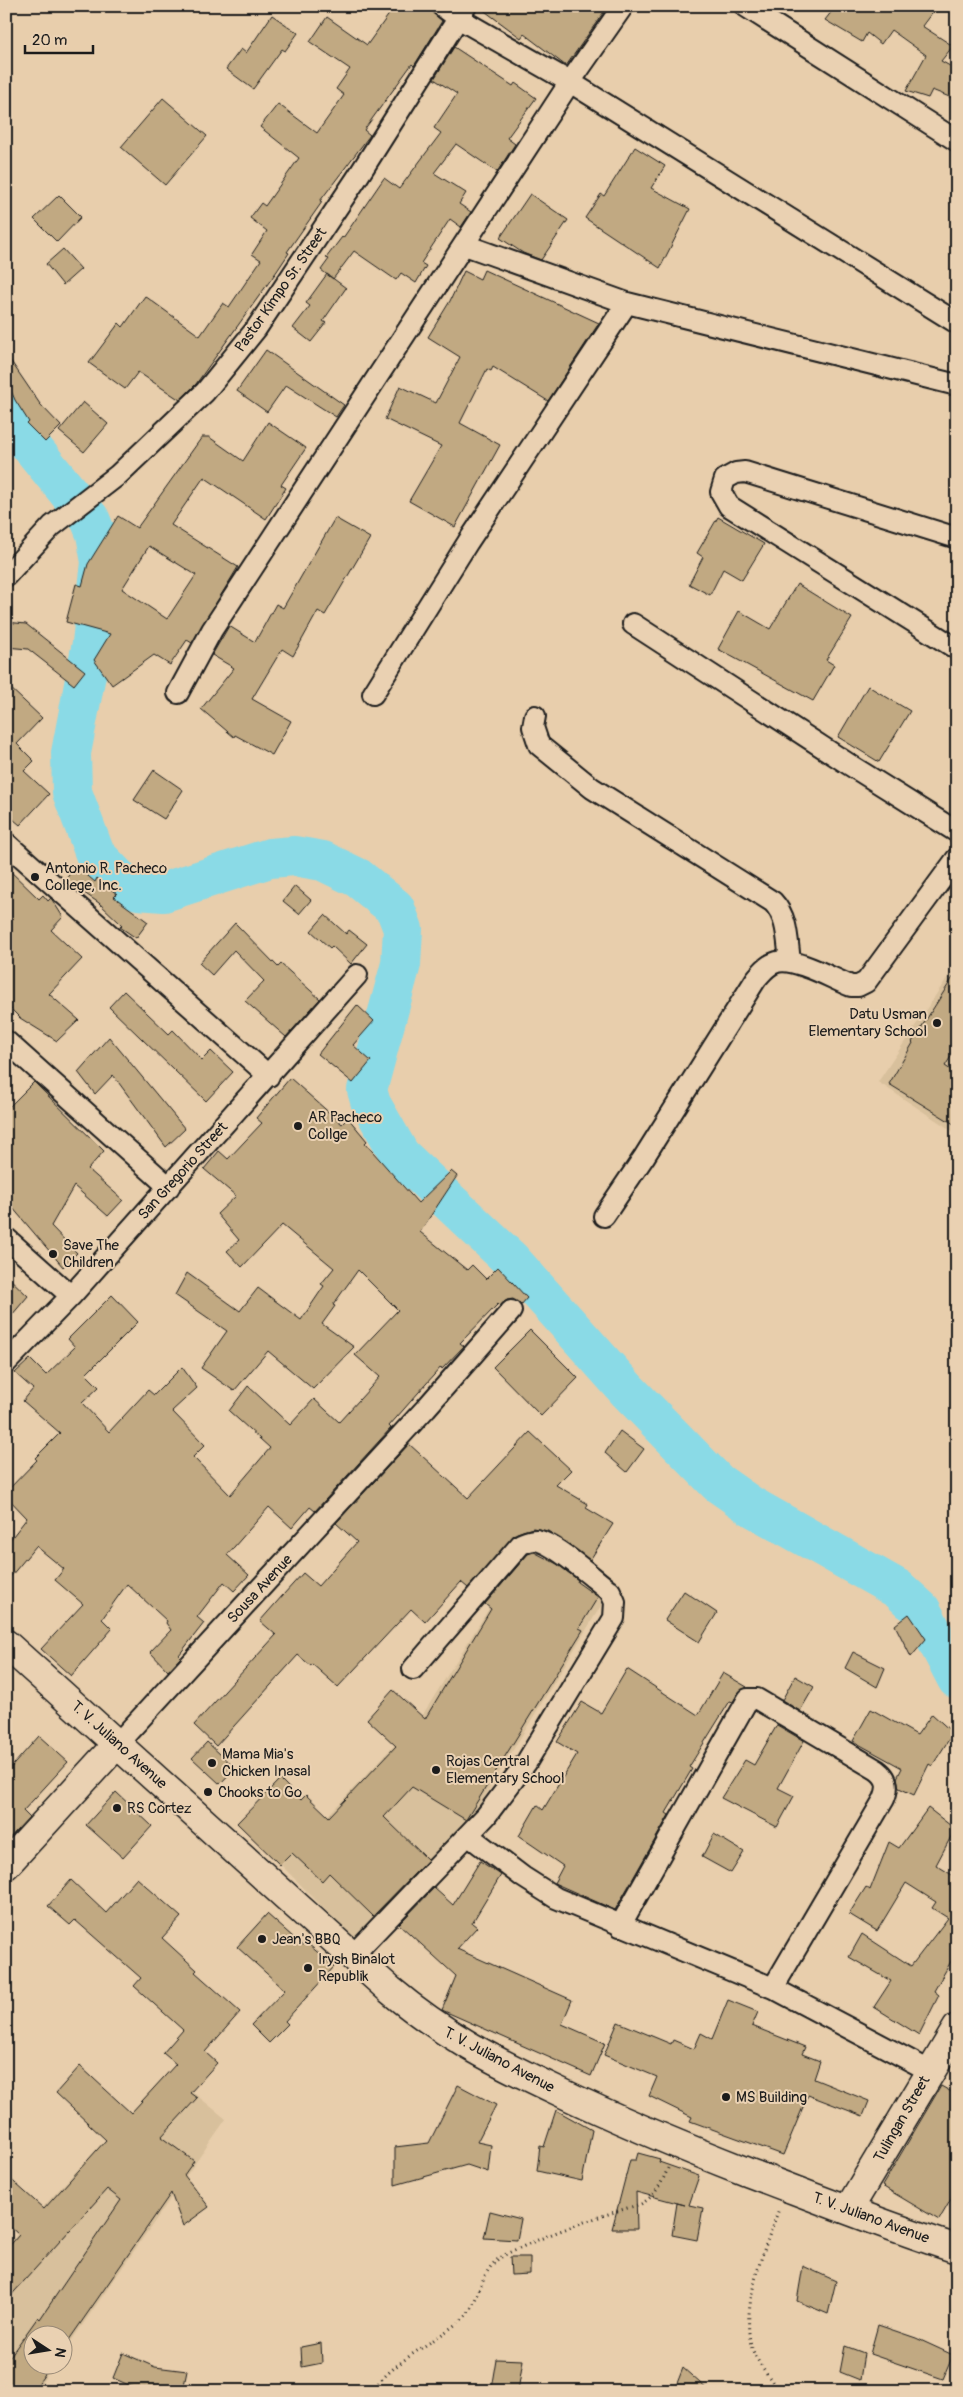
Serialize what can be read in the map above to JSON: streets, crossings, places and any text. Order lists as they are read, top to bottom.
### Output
{
  "streets": {
    "main road": ["Sousa Avenue", "T. V. Juliano Avenue", "Tulingan Street"],
    "street": ["Pastor Kimpo Sr. Street", "San Gregorio Street"]
  },
  "crossings": [
    ["Sousa Avenue", "T. V. Juliano Avenue"],
    ["T. V. Juliano Avenue", "Tulingan Street"]
  ],
  "places": [
    "Antonio R. Pacheco College, Inc.",
    "Datu Usman Elementary School",
    "AR Pacheco Collge",
    "Save The Children",
    "Mama Mia's Chicken Inasal",
    "Rojas Central Elementary School",
    "Chooks to Go",
    "RS Cortez",
    "Jean's BBQ",
    "Irysh Binalot Republik",
    "MS Building"
  ],
  "scale_bar": "20 m",
  "north": "right"
}
